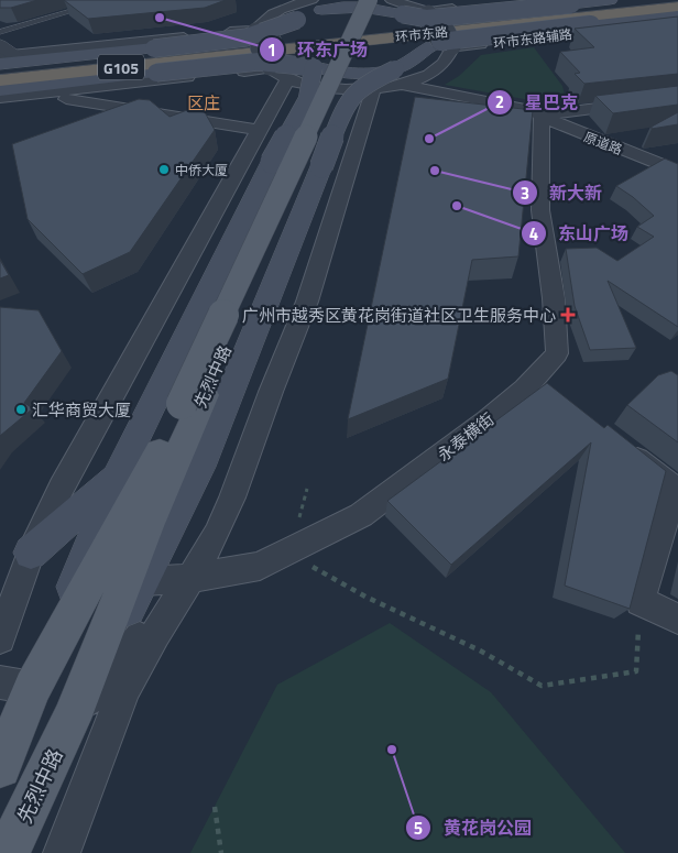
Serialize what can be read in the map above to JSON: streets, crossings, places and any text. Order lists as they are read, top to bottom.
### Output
{
  "streets": {
    "highway": ["环市东路", "G105"],
    "main road": ["先烈中路"],
    "street": ["环市东路辅路", "原道路", "永泰横街"]
  },
  "crossings": [
    ["环市东路辅路", "先烈中路"],
    ["原道路", "先烈中路"],
    ["原道路", "永泰横街"],
    ["先烈中路", "永泰横街"]
  ],
  "districts": ["区庄"],
  "places": {
    "other": [
      "环东广场",
      "星巴克",
      "中侨大厦",
      "新大新",
      "东山广场",
      "汇华商贸大厦",
      "黄花岗公园"
    ],
    "health": ["广州市越秀区黄花岗街道社区卫生服务中心"]
  }
}
